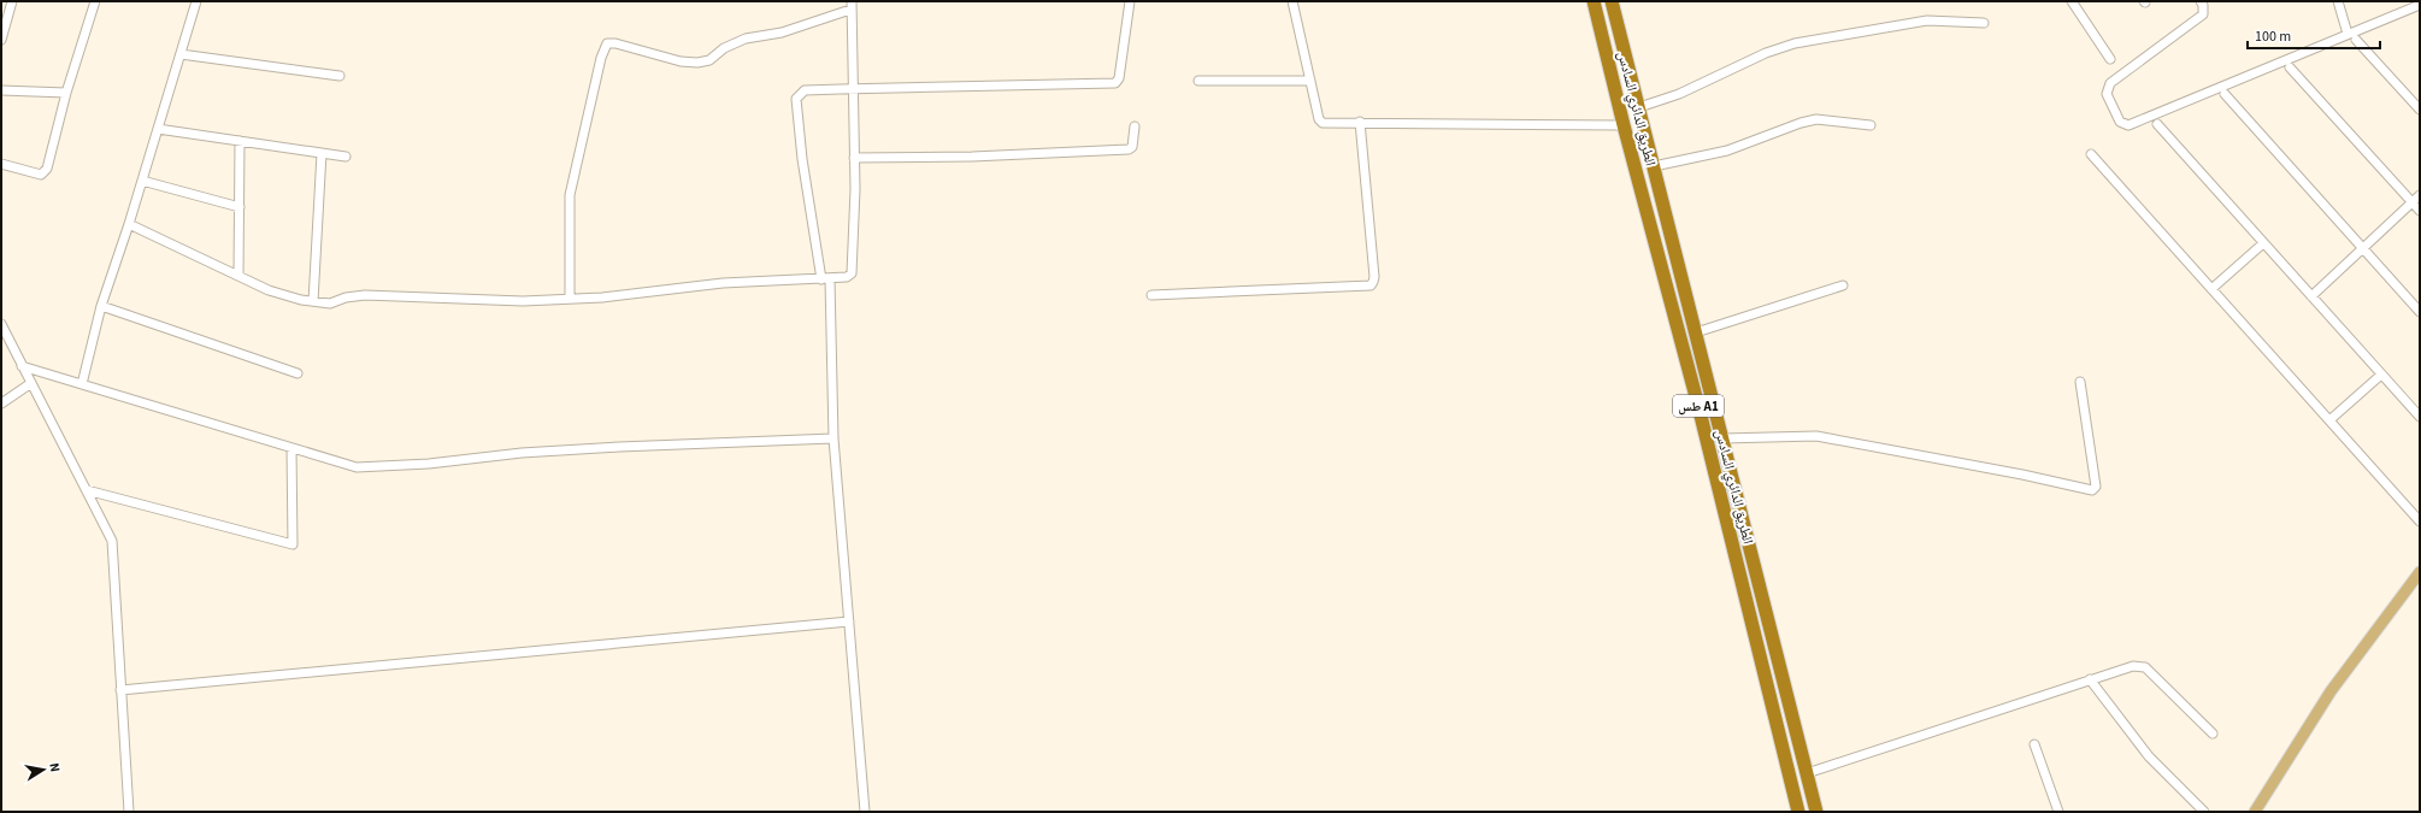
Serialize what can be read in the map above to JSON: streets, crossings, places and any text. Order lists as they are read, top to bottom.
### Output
{
  "streets": {
    "highway": ["الطريق الدائري السادس", "طس A1"]
  },
  "scale_bar": "100 m",
  "north": "right"
}
